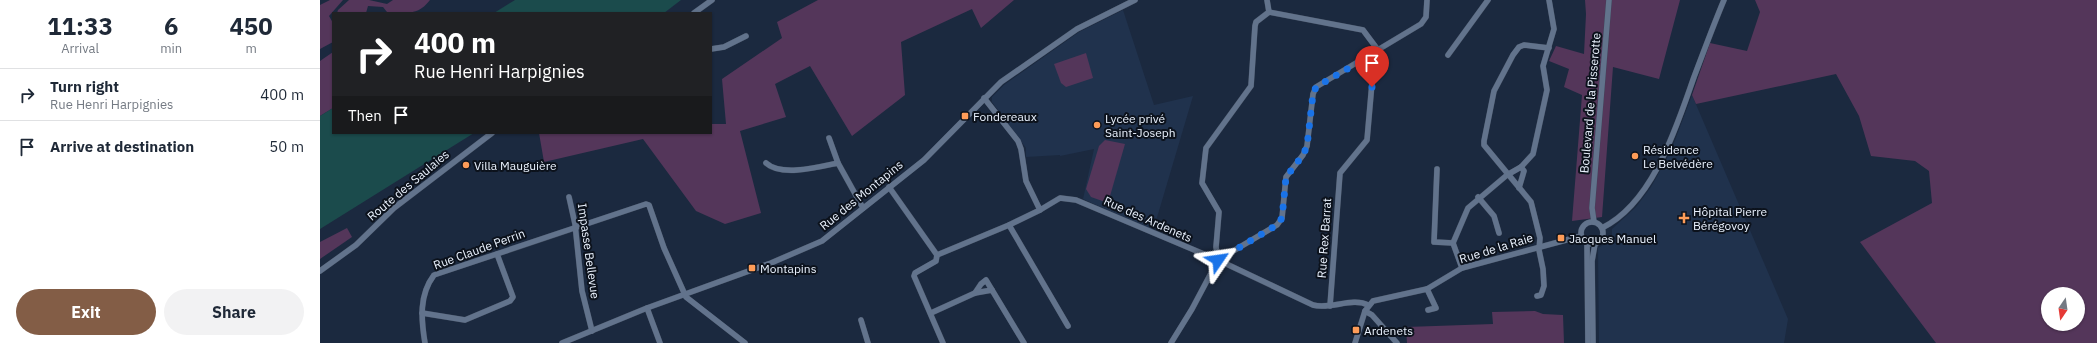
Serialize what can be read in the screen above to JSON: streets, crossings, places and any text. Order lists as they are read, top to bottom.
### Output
{
  "streets": {
    "street": [
      "Boulevard de la Pisserotte",
      "Route des Saulaies",
      "Rue des Montapins",
      "Rue des Ardenets",
      "Rue Rex Barrat",
      "Rue de la Raie",
      "Rue Claude Perrin",
      "Impasse Bellevue"
    ]
  },
  "crossings": [
    ["Boulevard de la Pisserotte", "Rue de la Raie"],
    ["Rue des Montapins", "Rue Claude Perrin"],
    ["Rue des Montapins", "Impasse Bellevue"],
    ["Rue des Ardenets", "Rue Rex Barrat"],
    ["Rue des Ardenets", "Rue de la Raie"],
    ["Rue Claude Perrin", "Impasse Bellevue"]
  ],
  "places": {
    "transit": [
      "Fondereaux",
      "Jacques Manuel",
      "Montapins",
      "Ardenets"
    ],
    "other": ["Lycée privé Saint-Joseph", "Résidence Le Belvédère", "Villa Mauguière"],
    "health": ["Hôpital Pierre Bérégovoy"]
  },
  "north": "bottom",
  "page": {
    "eta": [
      "11:33",
      "Arrival",
      "6",
      "min",
      "450",
      "m"
    ],
    "turn": ["400 m", "Rue Henri Harpignies"],
    "list": [
      {
        "name": "Turn right",
        "note": "Rue Henri Harpignies",
        "value": "400 m"
      },
      {
        "name": "Arrive at destination",
        "value": "50 m"
      }
    ],
    "then": "Then",
    "buttons": ["Exit", "Share"]
  }
}
